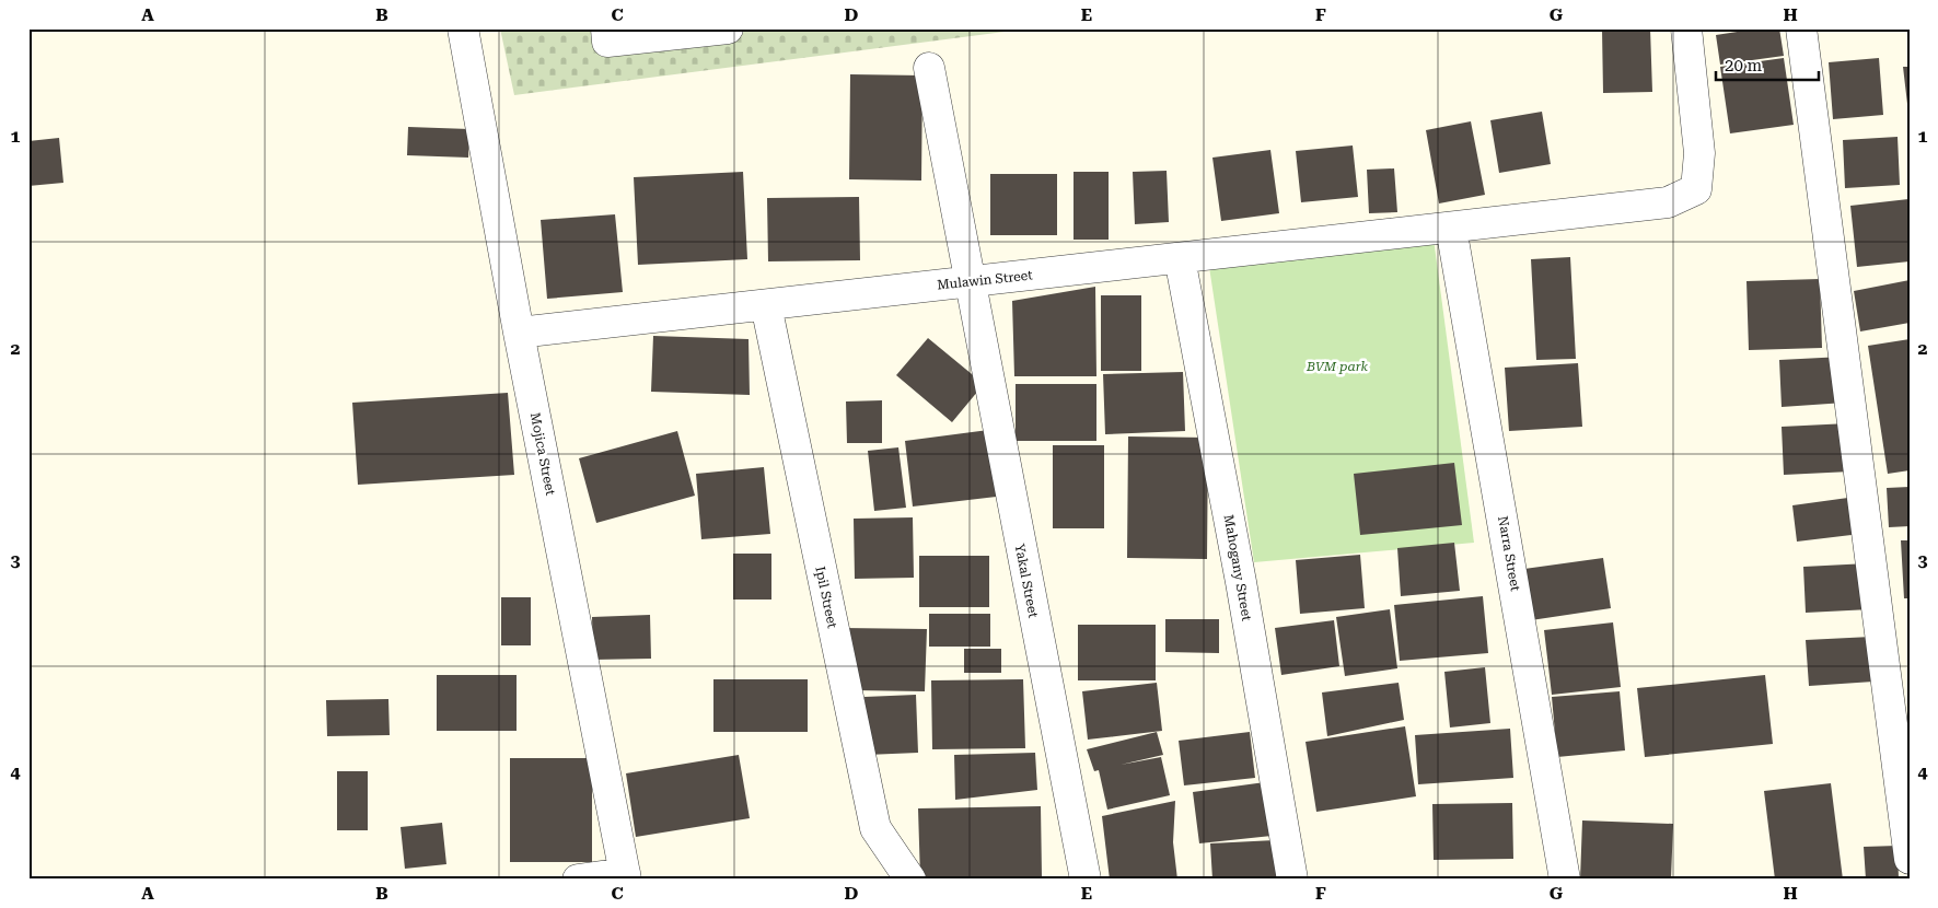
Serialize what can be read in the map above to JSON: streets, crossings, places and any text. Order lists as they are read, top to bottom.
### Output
{
  "streets": {
    "street": [
      "Mulawin Street",
      "Mojica Street",
      "Narra Street",
      "Mahogany Street",
      "Yakal Street",
      "Ipil Street"
    ]
  },
  "crossings": [
    ["Mulawin Street", "Mojica Street"],
    ["Mulawin Street", "Narra Street"],
    ["Mulawin Street", "Mahogany Street"],
    ["Mulawin Street", "Yakal Street"],
    ["Mulawin Street", "Ipil Street"]
  ],
  "parks": ["BVM park"],
  "scale_bar": "20 m",
  "grid": {
    "columns": [
      "A",
      "B",
      "C",
      "D",
      "E",
      "F",
      "G",
      "H"
    ],
    "rows": [
      "1",
      "2",
      "3",
      "4"
    ]
  }
}
